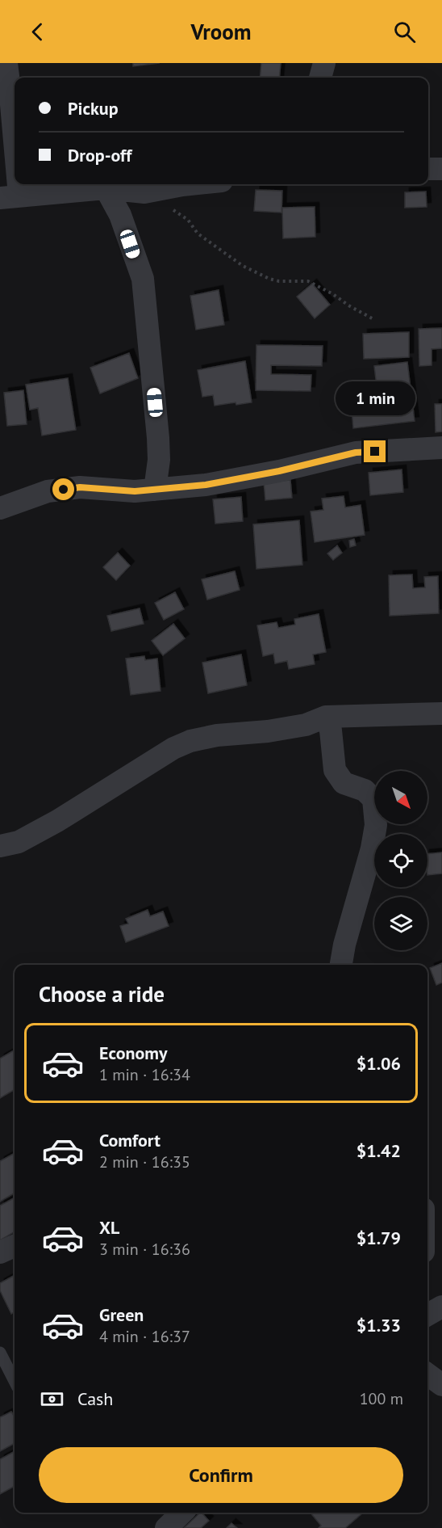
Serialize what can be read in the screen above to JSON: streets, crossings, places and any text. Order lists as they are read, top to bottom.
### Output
{
  "north": "bottom right",
  "page": {
    "header": "Vroom",
    "banner": ["Pickup", "Drop-off"],
    "bubble": "1 min",
    "heading": "Choose a ride",
    "list": [
      {
        "name": "Economy",
        "note": "1 min · 16:34",
        "value": "$1.06"
      },
      {
        "name": "Comfort",
        "note": "2 min · 16:35",
        "value": "$1.42"
      },
      {
        "name": "XL",
        "note": "3 min · 16:36",
        "value": "$1.79"
      },
      {
        "name": "Green",
        "note": "4 min · 16:37",
        "value": "$1.33"
      }
    ],
    "pay": ["Cash", "100 m"],
    "buttons": "Confirm"
  }
}
